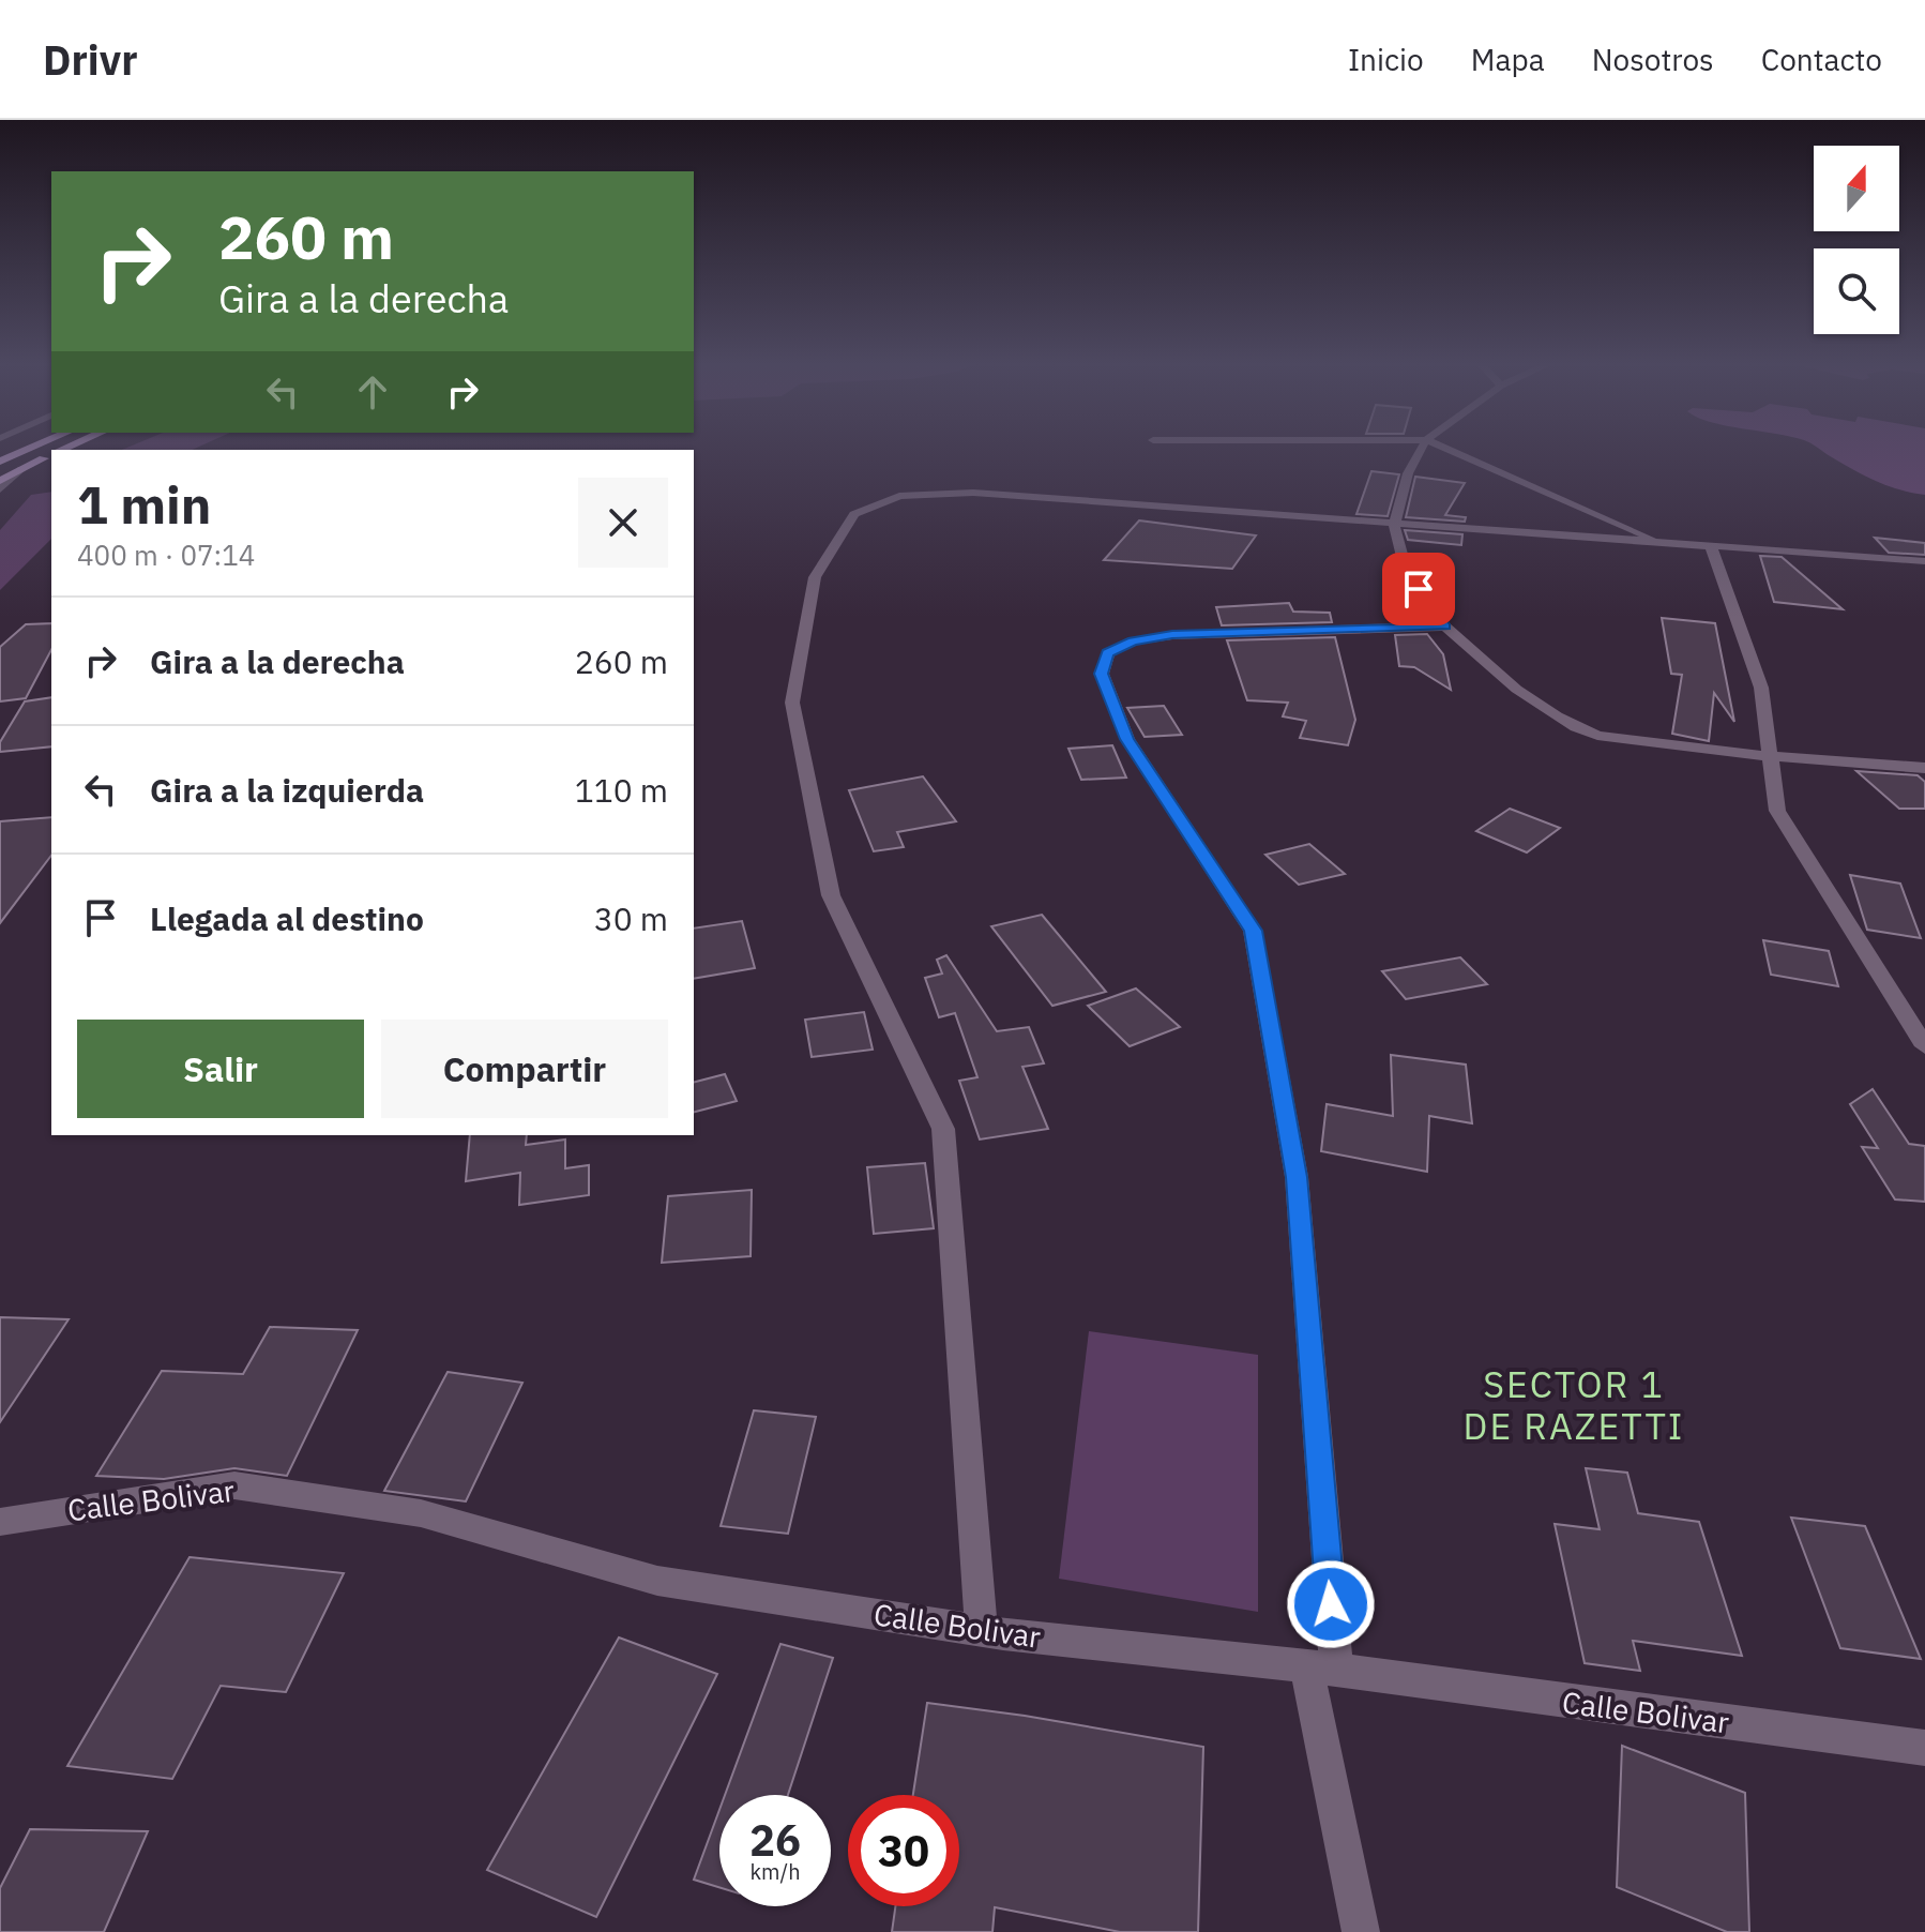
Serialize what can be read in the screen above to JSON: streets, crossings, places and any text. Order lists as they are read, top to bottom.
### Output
{
  "streets": {
    "street": ["Calle Bolivar"]
  },
  "districts": ["SECTOR 1 DE RAZETTI"],
  "north": "top",
  "page": {
    "header": "Drivr",
    "nav": [
      "Inicio",
      "Mapa",
      "Nosotros",
      "Contacto"
    ],
    "turn": ["260 m", "Gira a la derecha"],
    "heading": ["1 min", "400 m · 07:14"],
    "list": [
      {
        "name": "Gira a la derecha",
        "value": "260 m"
      },
      {
        "name": "Gira a la izquierda",
        "value": "110 m"
      },
      {
        "name": "Llegada al destino",
        "value": "30 m"
      }
    ],
    "buttons": ["Salir", "Compartir"],
    "speed": "26 km/h",
    "limit": "30"
  }
}
